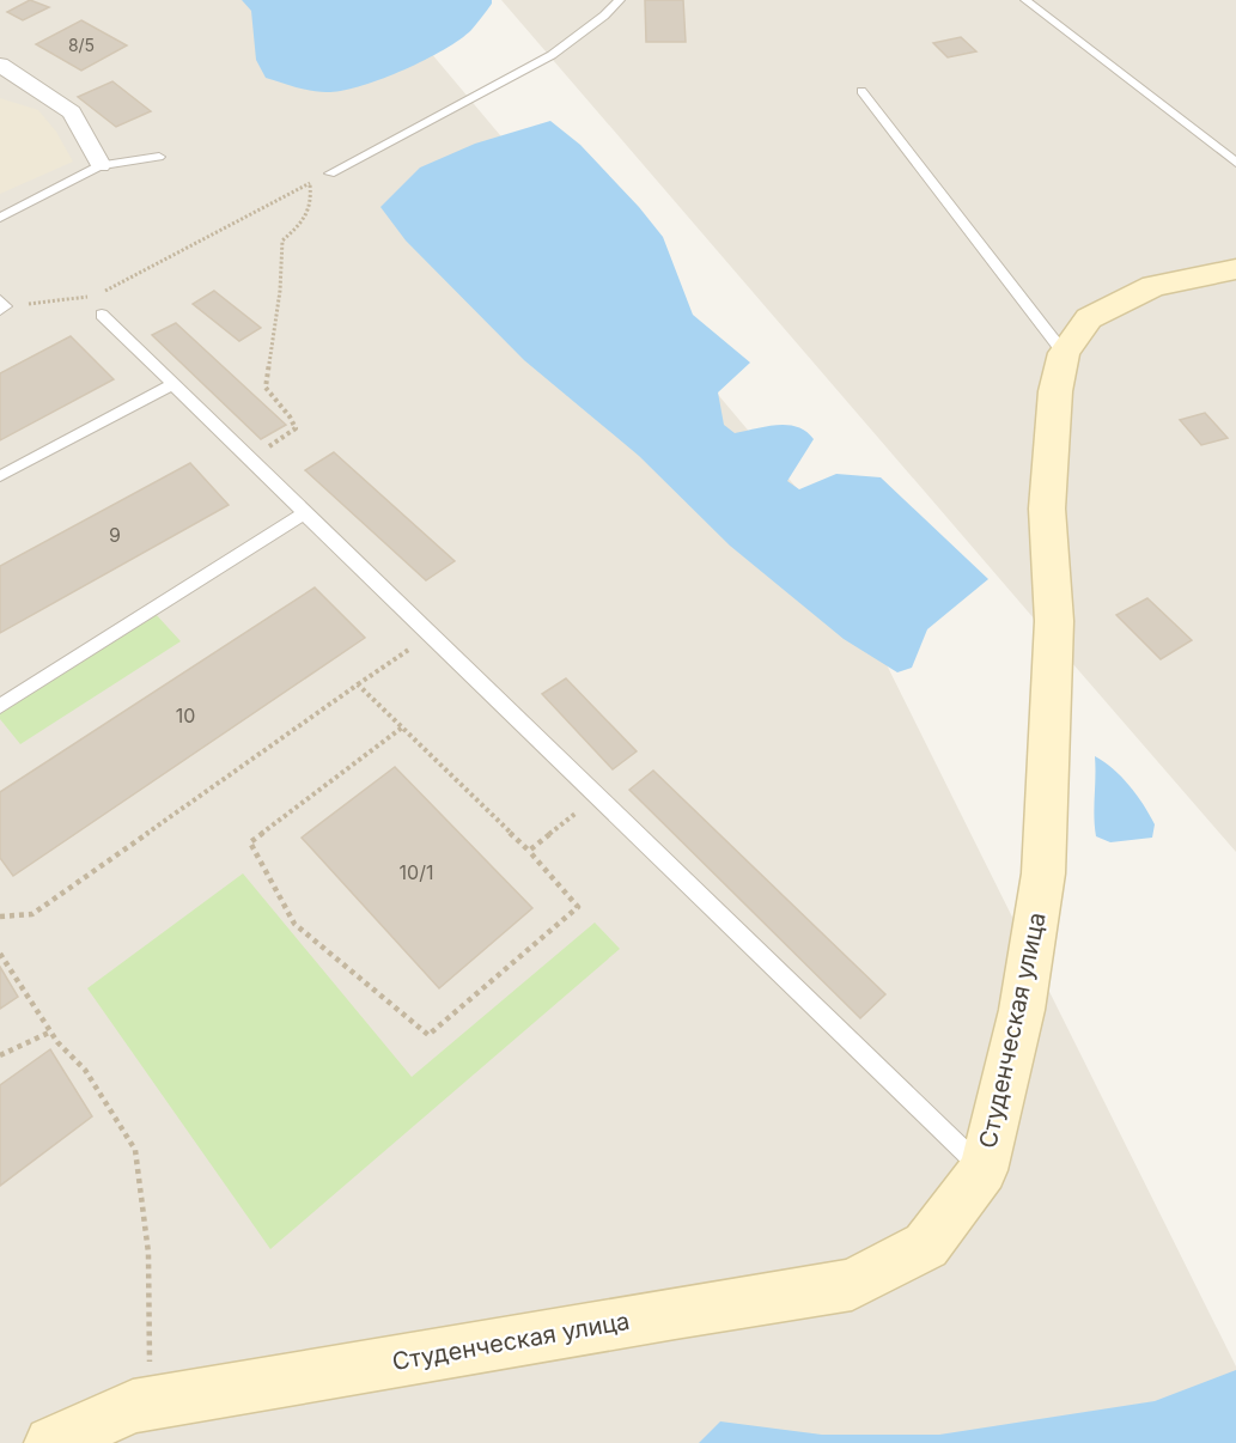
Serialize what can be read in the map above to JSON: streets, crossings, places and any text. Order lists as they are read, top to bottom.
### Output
{
  "streets": {
    "street": ["Студенческая улица"]
  },
  "house_numbers": [
    "8/5",
    "9",
    "10",
    "10/1"
  ]
}
